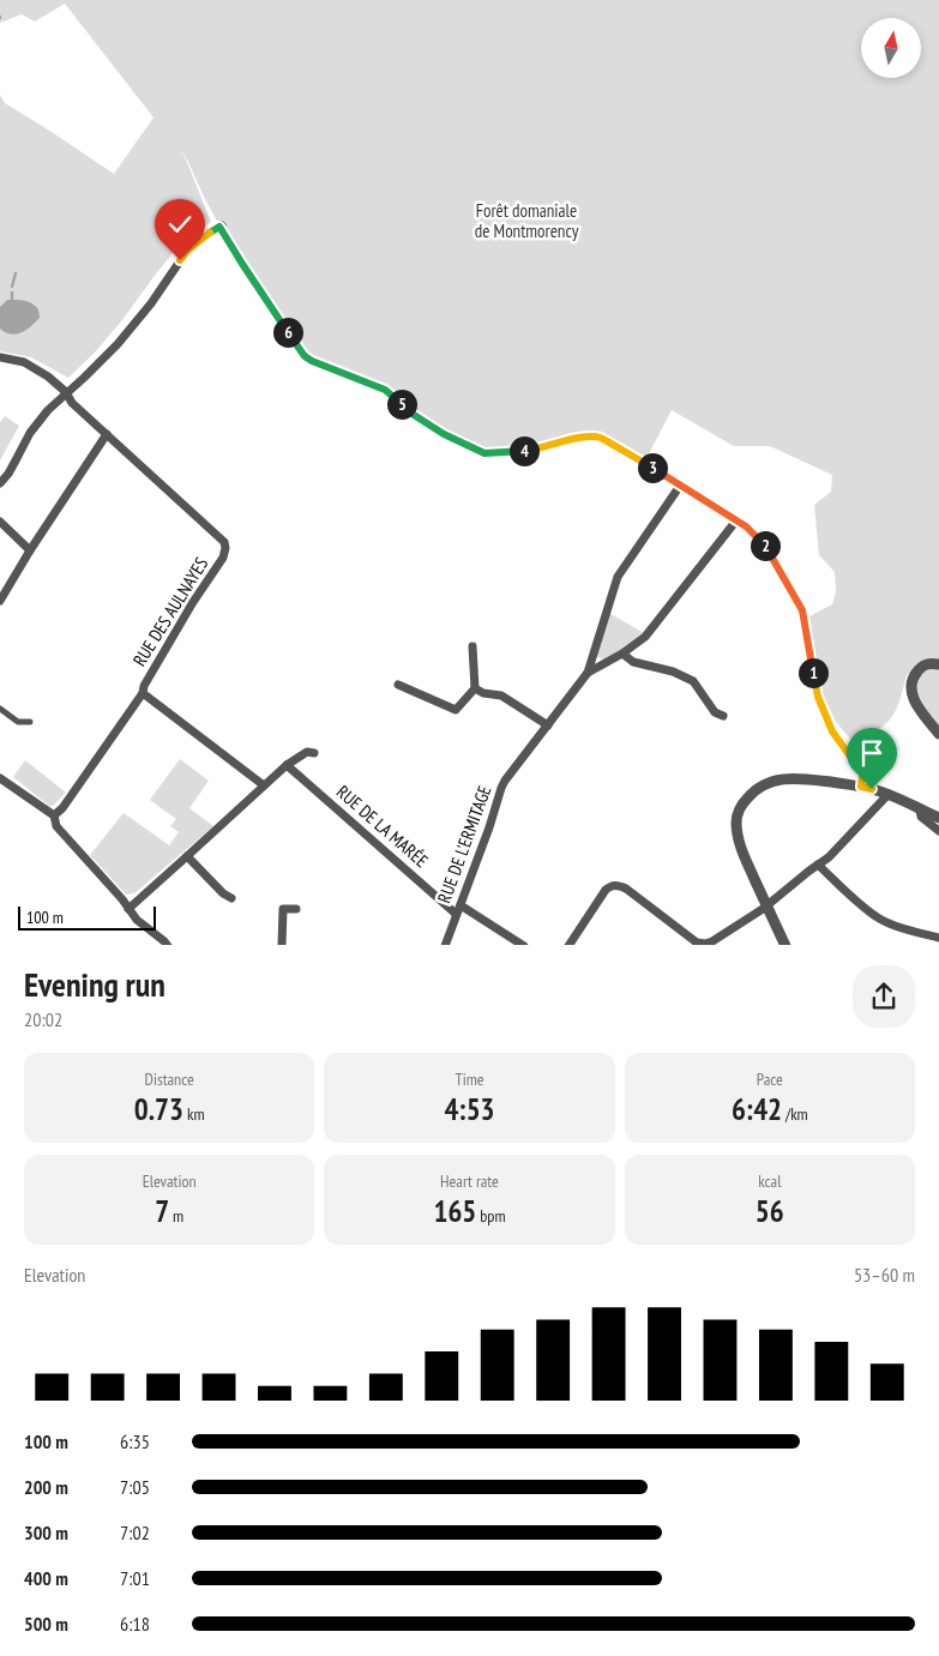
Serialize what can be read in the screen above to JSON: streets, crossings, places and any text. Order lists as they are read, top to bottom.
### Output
{
  "streets": {
    "street": ["RUE DES AULNAYES", "RUE DE LA MARÉE", "RUE DE L'ERMITAGE"]
  },
  "crossings": [
    ["RUE DE LA MARÉE", "RUE DE L'ERMITAGE"]
  ],
  "parks": ["Forêt domaniale de Montmorency"],
  "scale_bar": "100 m",
  "north": "top",
  "page": {
    "pins": [
      "6",
      "5",
      "4",
      "3",
      "2",
      "1"
    ],
    "scale": "100 m",
    "heading": ["Evening run", "20:02"],
    "stats": [
      ["Distance", "0.73 km"],
      ["Time", "4:53"],
      ["Pace", "6:42 /km"],
      ["Elevation", "7 m"],
      ["Heart rate", "165 bpm"],
      ["kcal", "56"]
    ],
    "chart": ["Elevation", "53–60 m"],
    "list": [
      {
        "name": "100 m",
        "note": "6:35"
      },
      {
        "name": "200 m",
        "note": "7:05"
      },
      {
        "name": "300 m",
        "note": "7:02"
      },
      {
        "name": "400 m",
        "note": "7:01"
      },
      {
        "name": "500 m",
        "note": "6:18"
      }
    ]
  }
}
